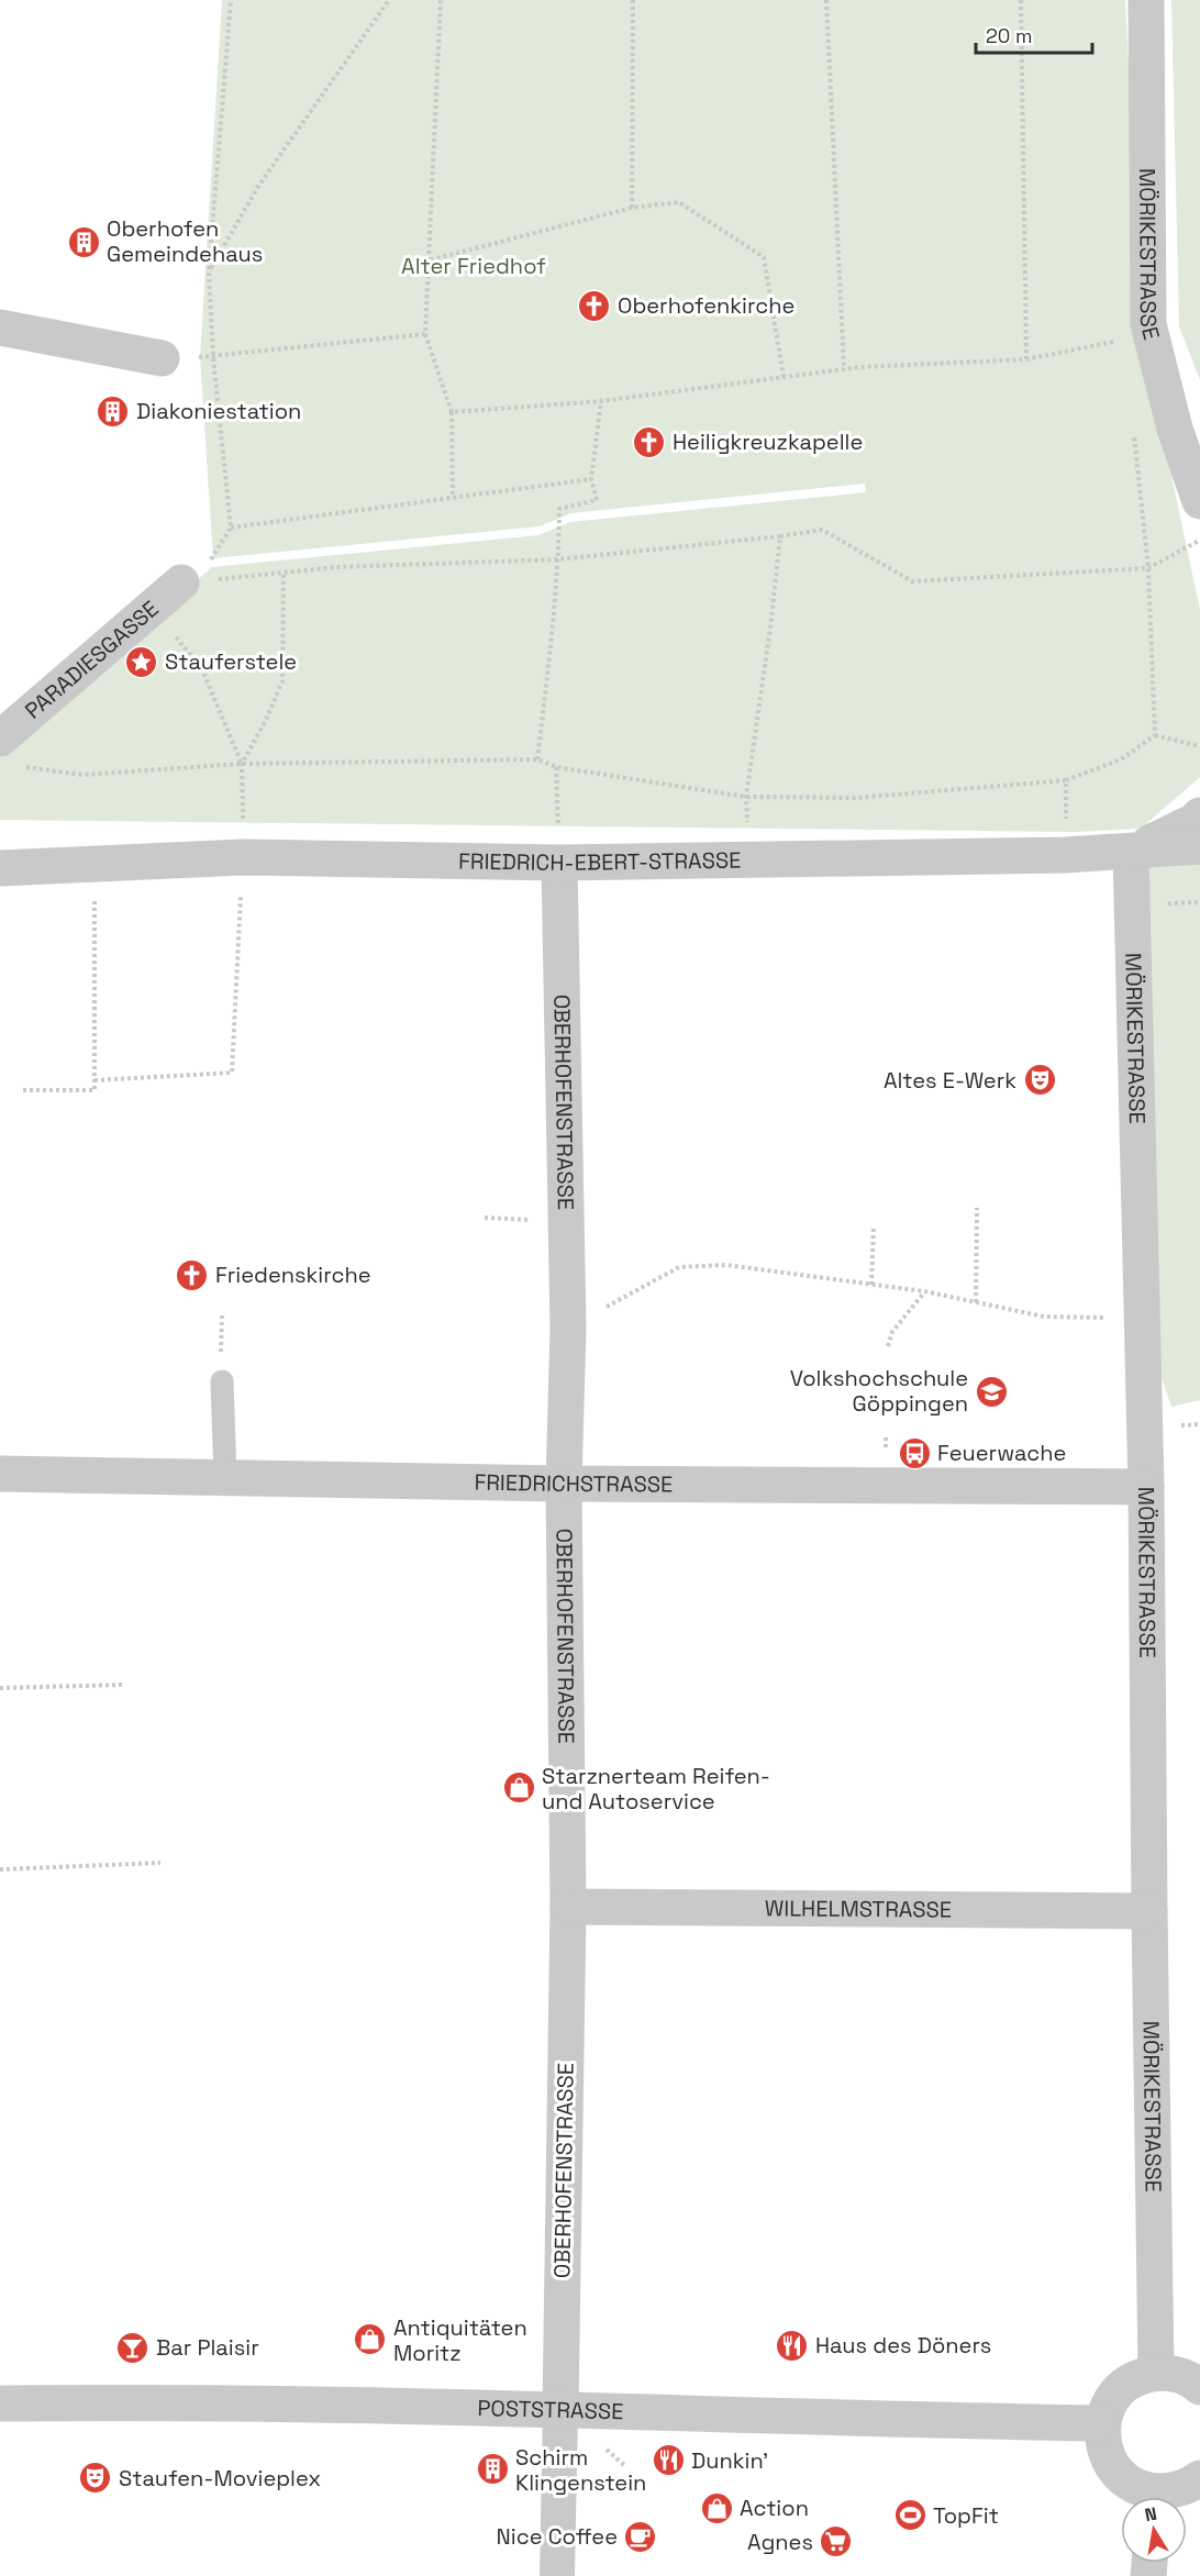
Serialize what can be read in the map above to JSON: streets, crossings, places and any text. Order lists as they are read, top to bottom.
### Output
{
  "streets": {
    "street": [
      "MÖRIKESTRASSE",
      "PARADIESGASSE",
      "FRIEDRICH-EBERT-STRASSE",
      "OBERHOFENSTRASSE",
      "FRIEDRICHSTRASSE",
      "WILHELMSTRASSE",
      "POSTSTRASSE"
    ]
  },
  "crossings": [
    ["MÖRIKESTRASSE", "FRIEDRICH-EBERT-STRASSE"],
    ["MÖRIKESTRASSE", "FRIEDRICHSTRASSE"],
    ["MÖRIKESTRASSE", "WILHELMSTRASSE"],
    ["FRIEDRICH-EBERT-STRASSE", "OBERHOFENSTRASSE"],
    ["OBERHOFENSTRASSE", "FRIEDRICHSTRASSE"],
    ["OBERHOFENSTRASSE", "WILHELMSTRASSE"],
    ["OBERHOFENSTRASSE", "POSTSTRASSE"]
  ],
  "parks": ["Alter Friedhof"],
  "places": {
    "building": ["Oberhofen Gemeindehaus", "Diakoniestation", "Schirm Klingenstein"],
    "church": ["Oberhofenkirche", "Heiligkreuzkapelle", "Friedenskirche"],
    "place": ["Stauferstele"],
    "theatre": ["Altes E-Werk", "Staufen-Movieplex"],
    "school or university": ["Volkshochschule Göppingen"],
    "bus stop": ["Feuerwache"],
    "shop": ["Starznerteam Reifen- und Autoservice", "Antiquitäten Moritz", "Action"],
    "restaurant": ["Haus des Döners", "Dunkin'"],
    "bar": ["Bar Plaisir"],
    "sports": ["TopFit"],
    "cafe": ["Nice Coffee"],
    "supermarket": ["Agnes"]
  },
  "scale_bar": "20 m",
  "north": "top"
}
